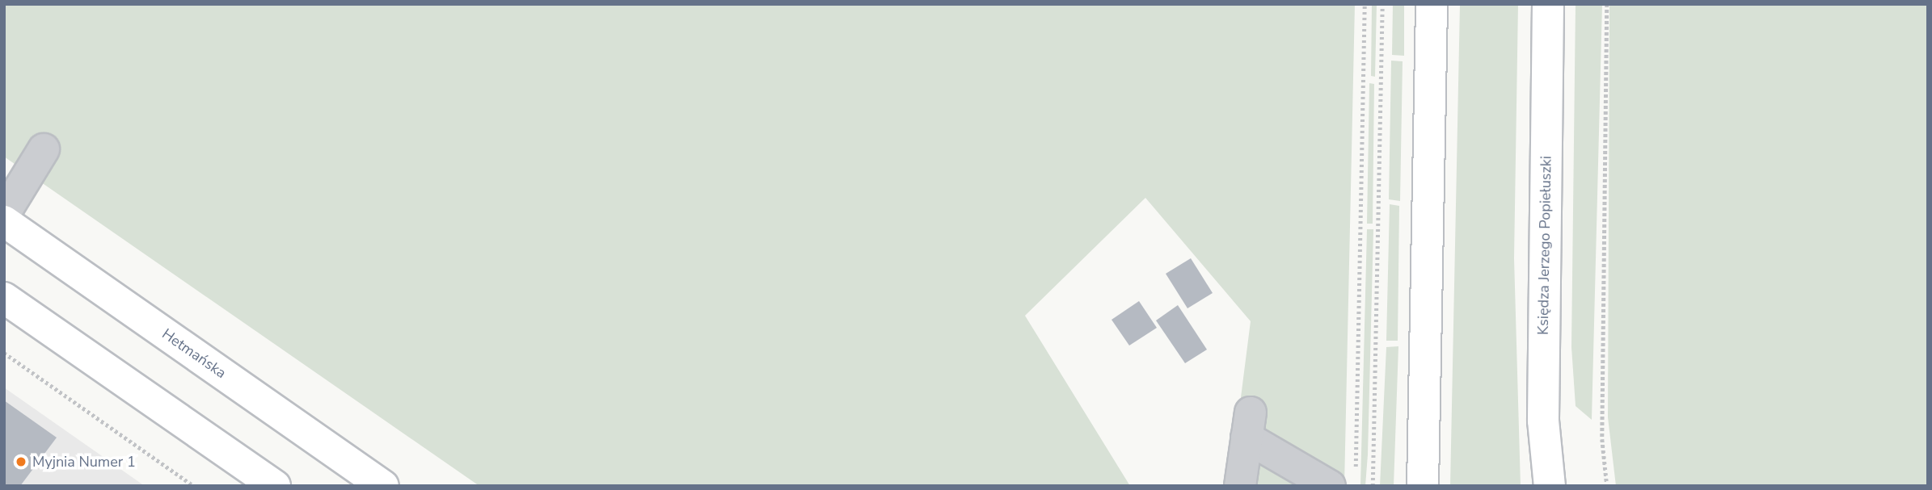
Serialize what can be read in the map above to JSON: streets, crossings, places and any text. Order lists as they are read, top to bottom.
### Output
{
  "streets": {
    "main road": ["Księdza Jerzego Popiełuszki", "Hetmańska"]
  },
  "places": ["Myjnia Numer 1"]
}
